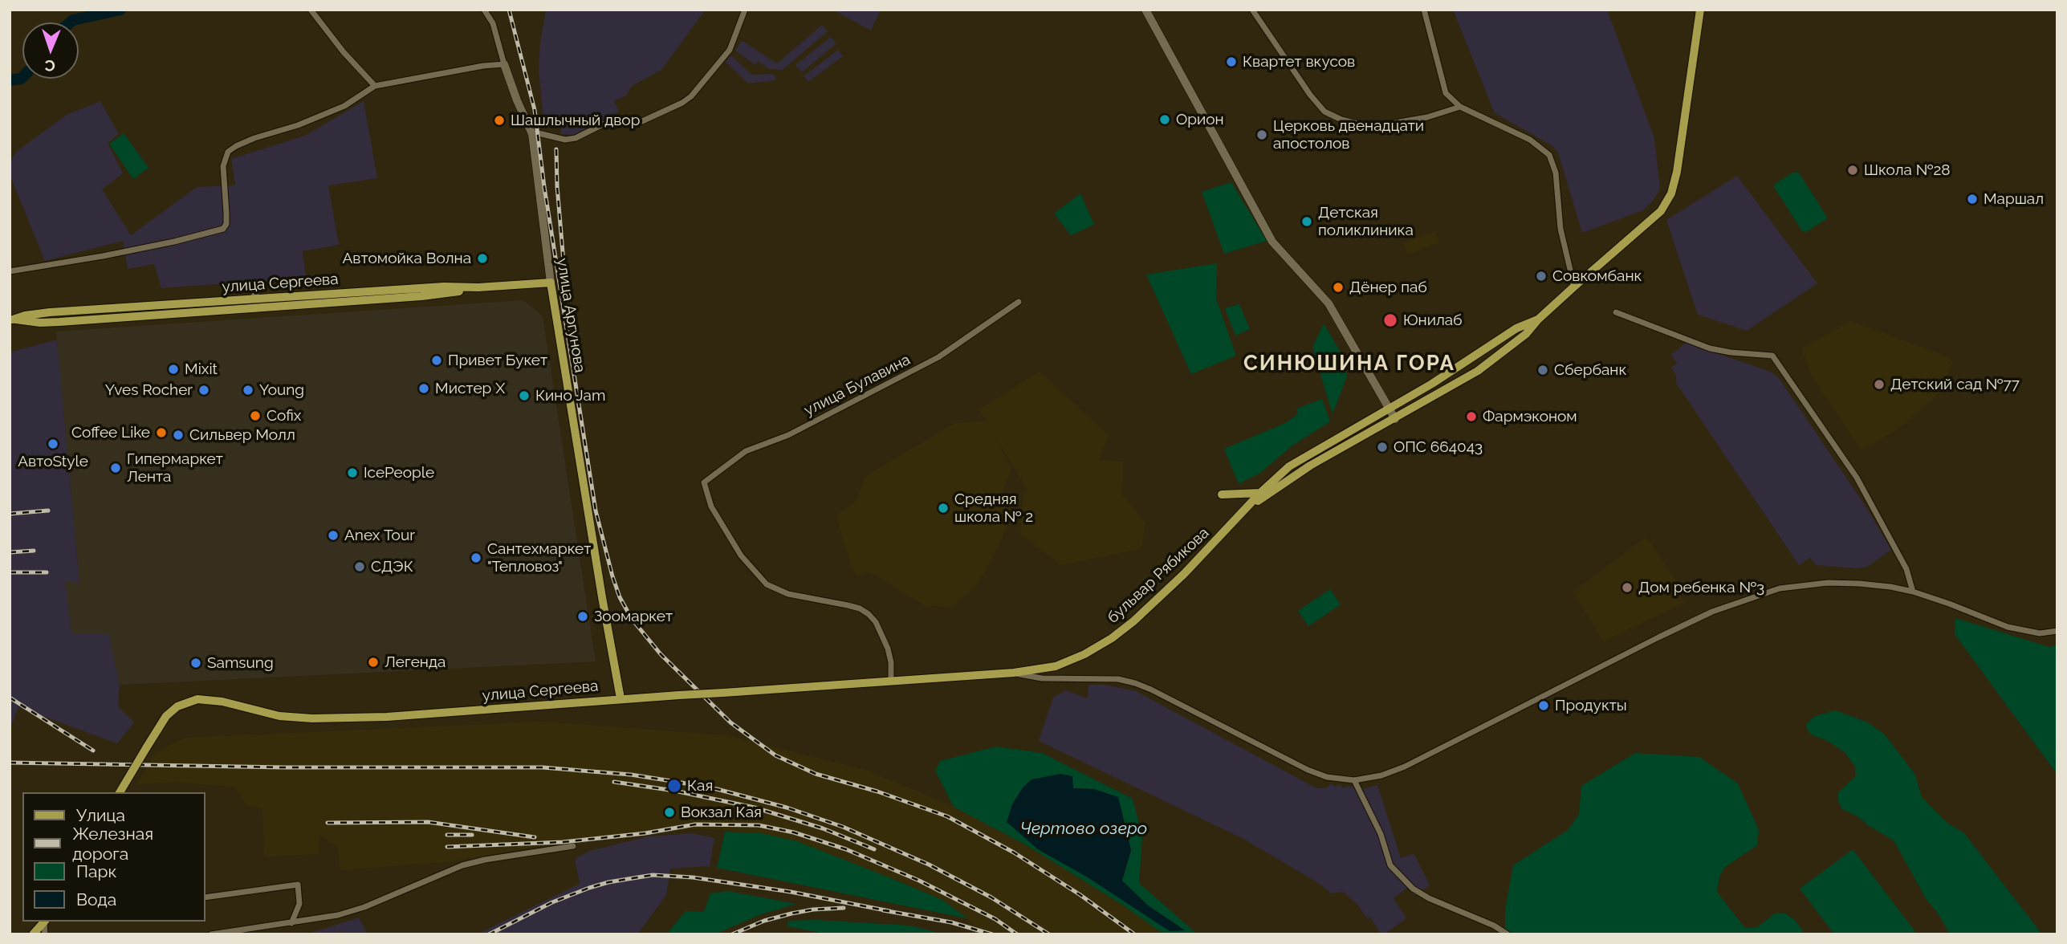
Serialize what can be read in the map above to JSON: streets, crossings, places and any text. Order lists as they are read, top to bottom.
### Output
{
  "streets": {
    "main road": ["улица Сергеева", "улица Аргунова", "бульвар Рябикова"],
    "street": ["улица Булавина"]
  },
  "crossings": [
    ["улица Сергеева", "улица Аргунова"],
    ["улица Сергеева", "улица Булавина"],
    ["улица Сергеева", "бульвар Рябикова"]
  ],
  "districts": ["СИНЮШИНА ГОРА"],
  "water": ["Чертово озеро"],
  "places": [
    "Квартет вкусов",
    "Орион",
    "Шашлычный двор",
    "Церковь двенадцати апостолов",
    "Школа №28",
    "Маршал",
    "Детская поликлиника",
    "Автомойка Волна",
    "Совкомбанк",
    "Дёнер паб",
    "Юнилаб",
    "Привет Букет",
    "Mixit",
    "Сбербанк",
    "Детский сад №77",
    "Мистер Х",
    "Yves Rocher",
    "Young",
    "Кино Jam",
    "Cofix",
    "Фармэконом",
    "Coffee Like",
    "Сильвер Молл",
    "АвтоStyle",
    "ОПС 664043",
    "Гипермаркет Лента",
    "IcePeople",
    "Средняя школа № 2",
    "Anex Tour",
    "Сантехмаркет \"Тепловоз\"",
    "СДЭК",
    "Дом ребенка №3",
    "Зоомаркет",
    "Легенда",
    "Samsung",
    "Продукты",
    "Кая",
    "Вокзал Кая"
  ],
  "legend": [
    "Улица",
    "Железная дорога",
    "Парк",
    "Вода"
  ],
  "north": "bottom"
}
